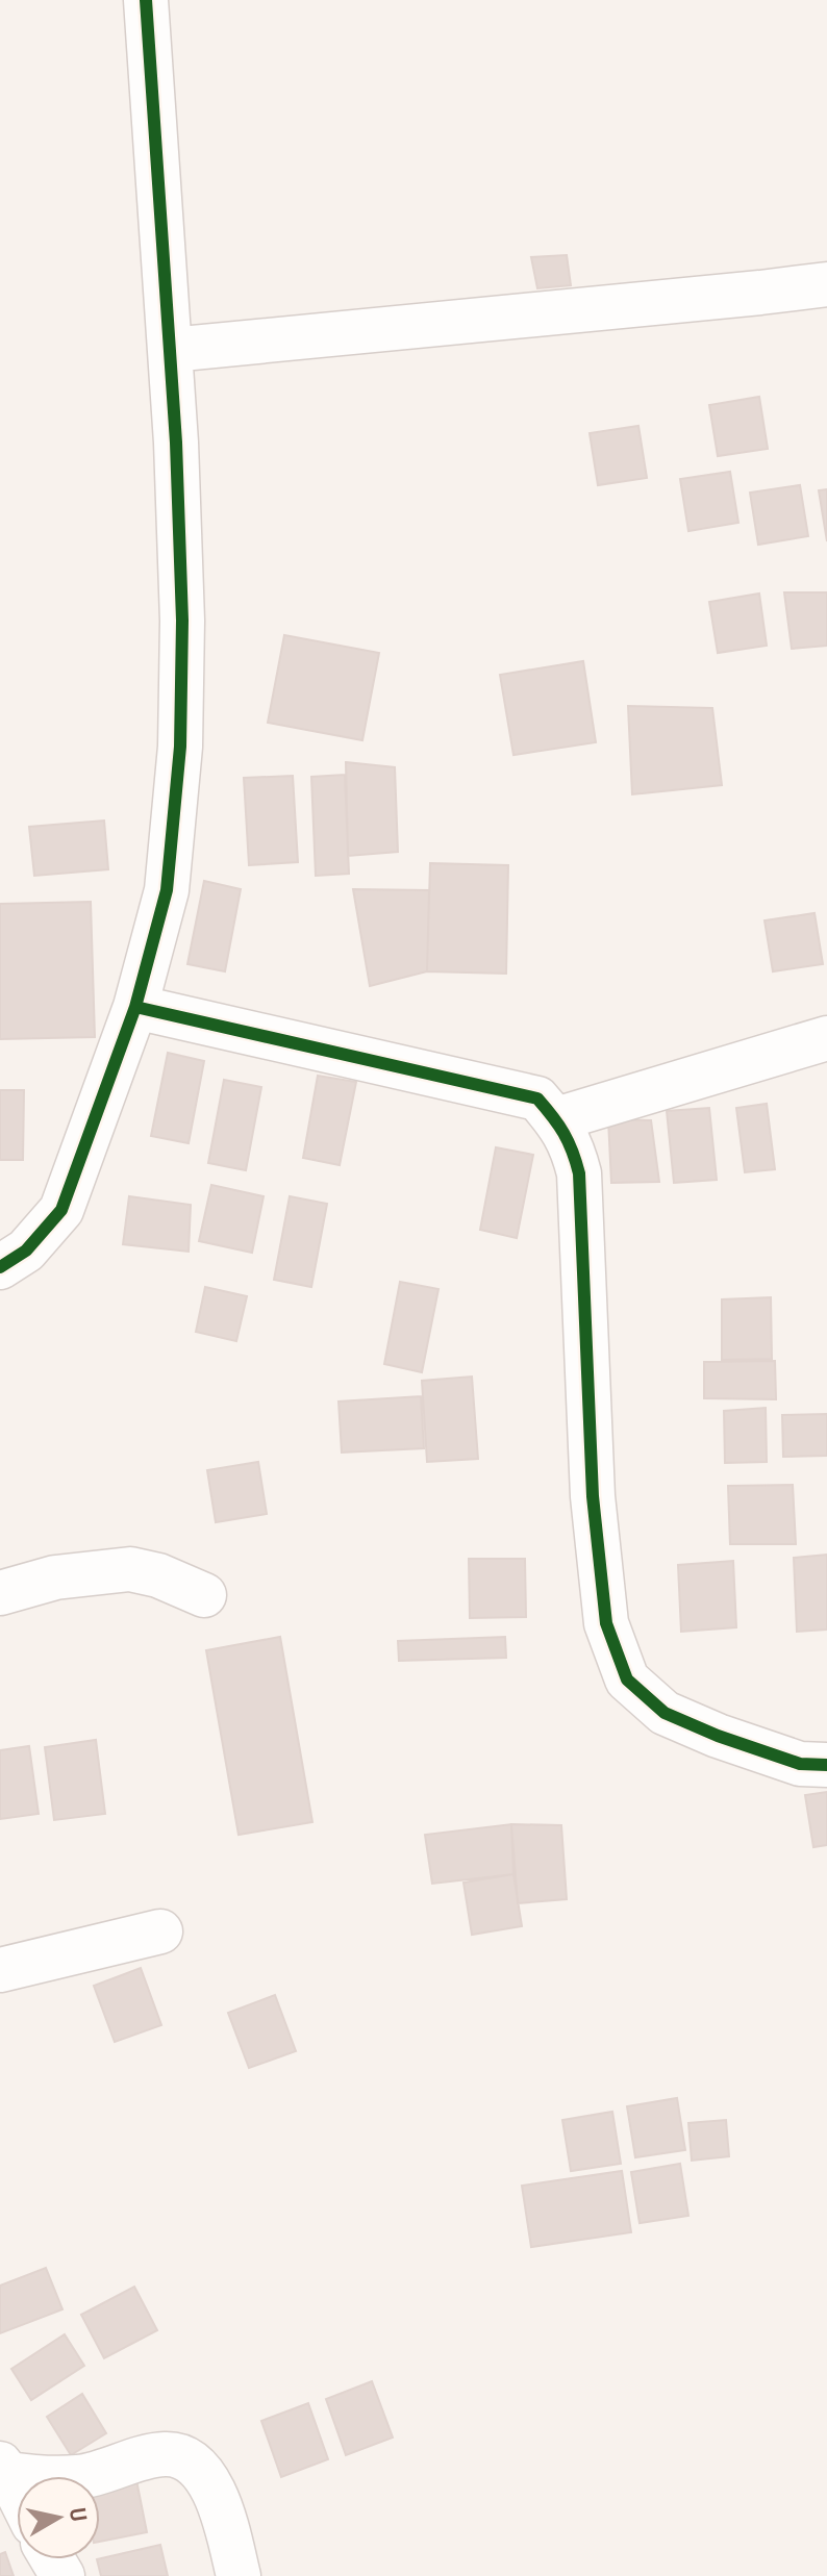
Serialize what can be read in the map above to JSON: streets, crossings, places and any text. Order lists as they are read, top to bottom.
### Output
{
  "north": "right"
}
